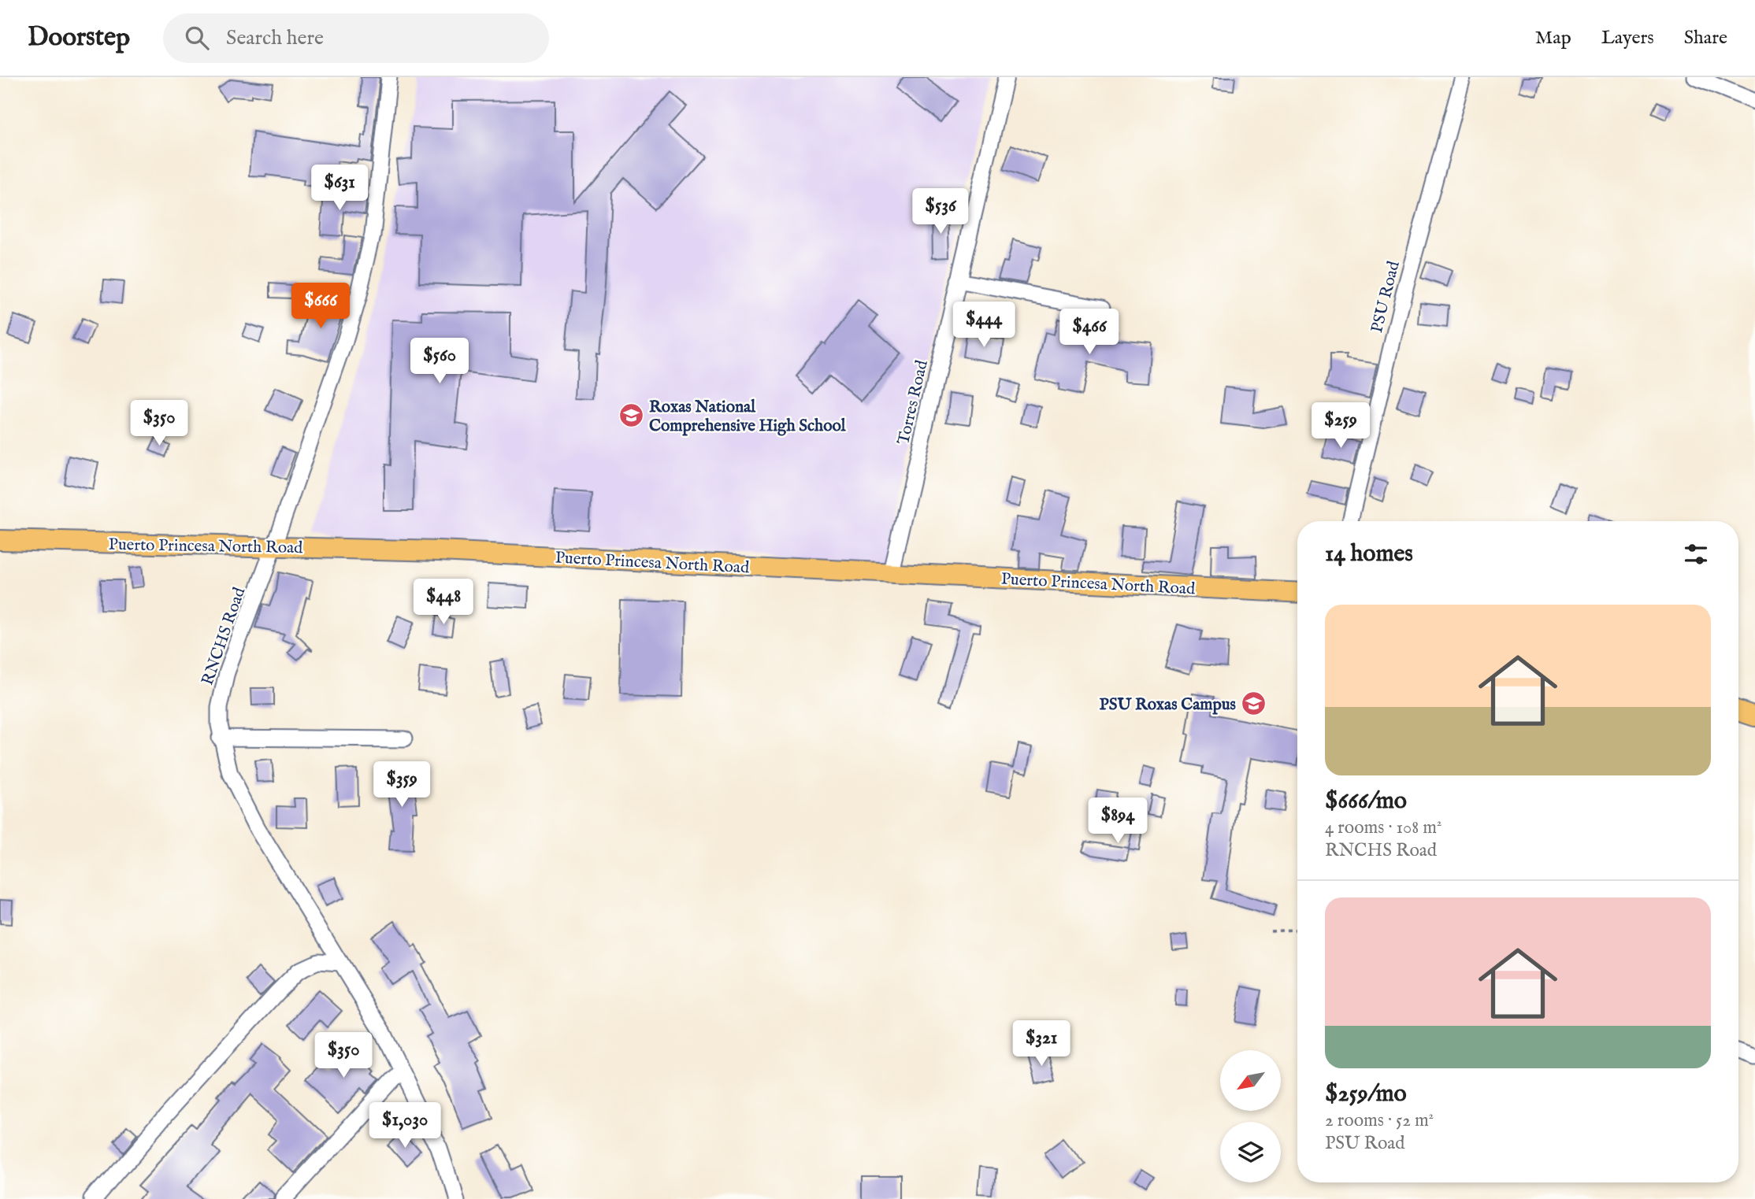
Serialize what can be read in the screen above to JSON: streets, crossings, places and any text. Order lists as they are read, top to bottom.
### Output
{
  "streets": {
    "main road": ["Puerto Princesa North Road"],
    "street": ["PSU Road", "Torres Road", "RNCHS Road"]
  },
  "crossings": [
    ["Torres Road", "Puerto Princesa North Road"],
    ["Puerto Princesa North Road", "RNCHS Road"]
  ],
  "places": {
    "school or university": ["Roxas National Comprehensive High School", "PSU Roxas Campus"]
  },
  "north": "bottom left",
  "page": {
    "header": "Doorstep",
    "search": "Search here",
    "nav": ["Map", "Layers", "Share"],
    "price": [
      "$631",
      "$536",
      "$666",
      "$444",
      "$466",
      "$560",
      "$350",
      "$259",
      "$448",
      "$359",
      "$894",
      "$321",
      "$350",
      "$1,030"
    ],
    "heading": "14 homes",
    "list": [
      {
        "name": "$666/mo",
        "note": "4 rooms · 108 m² · RNCHS Road"
      },
      {
        "name": "$259/mo",
        "note": "2 rooms · 52 m² · PSU Road"
      }
    ]
  }
}
